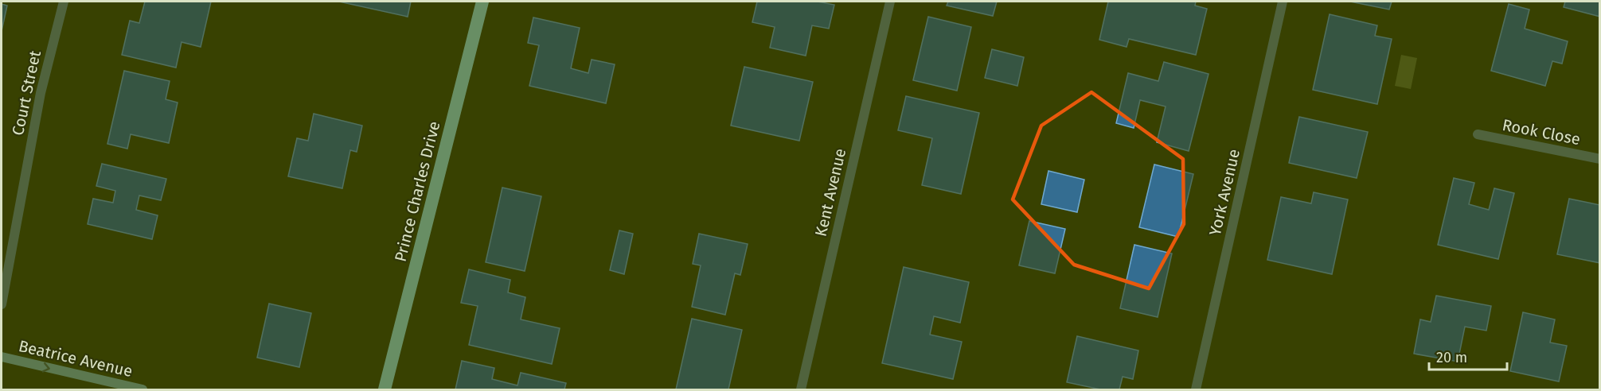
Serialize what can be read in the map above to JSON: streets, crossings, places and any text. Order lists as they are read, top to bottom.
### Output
{
  "streets": {
    "highway": ["Prince Charles Drive"],
    "main road": ["Beatrice Avenue"],
    "street": [
      "Court Street",
      "Rook Close",
      "Kent Avenue",
      "York Avenue"
    ]
  },
  "one_way": ["Beatrice Avenue"],
  "scale_bar": "20 m"
}
